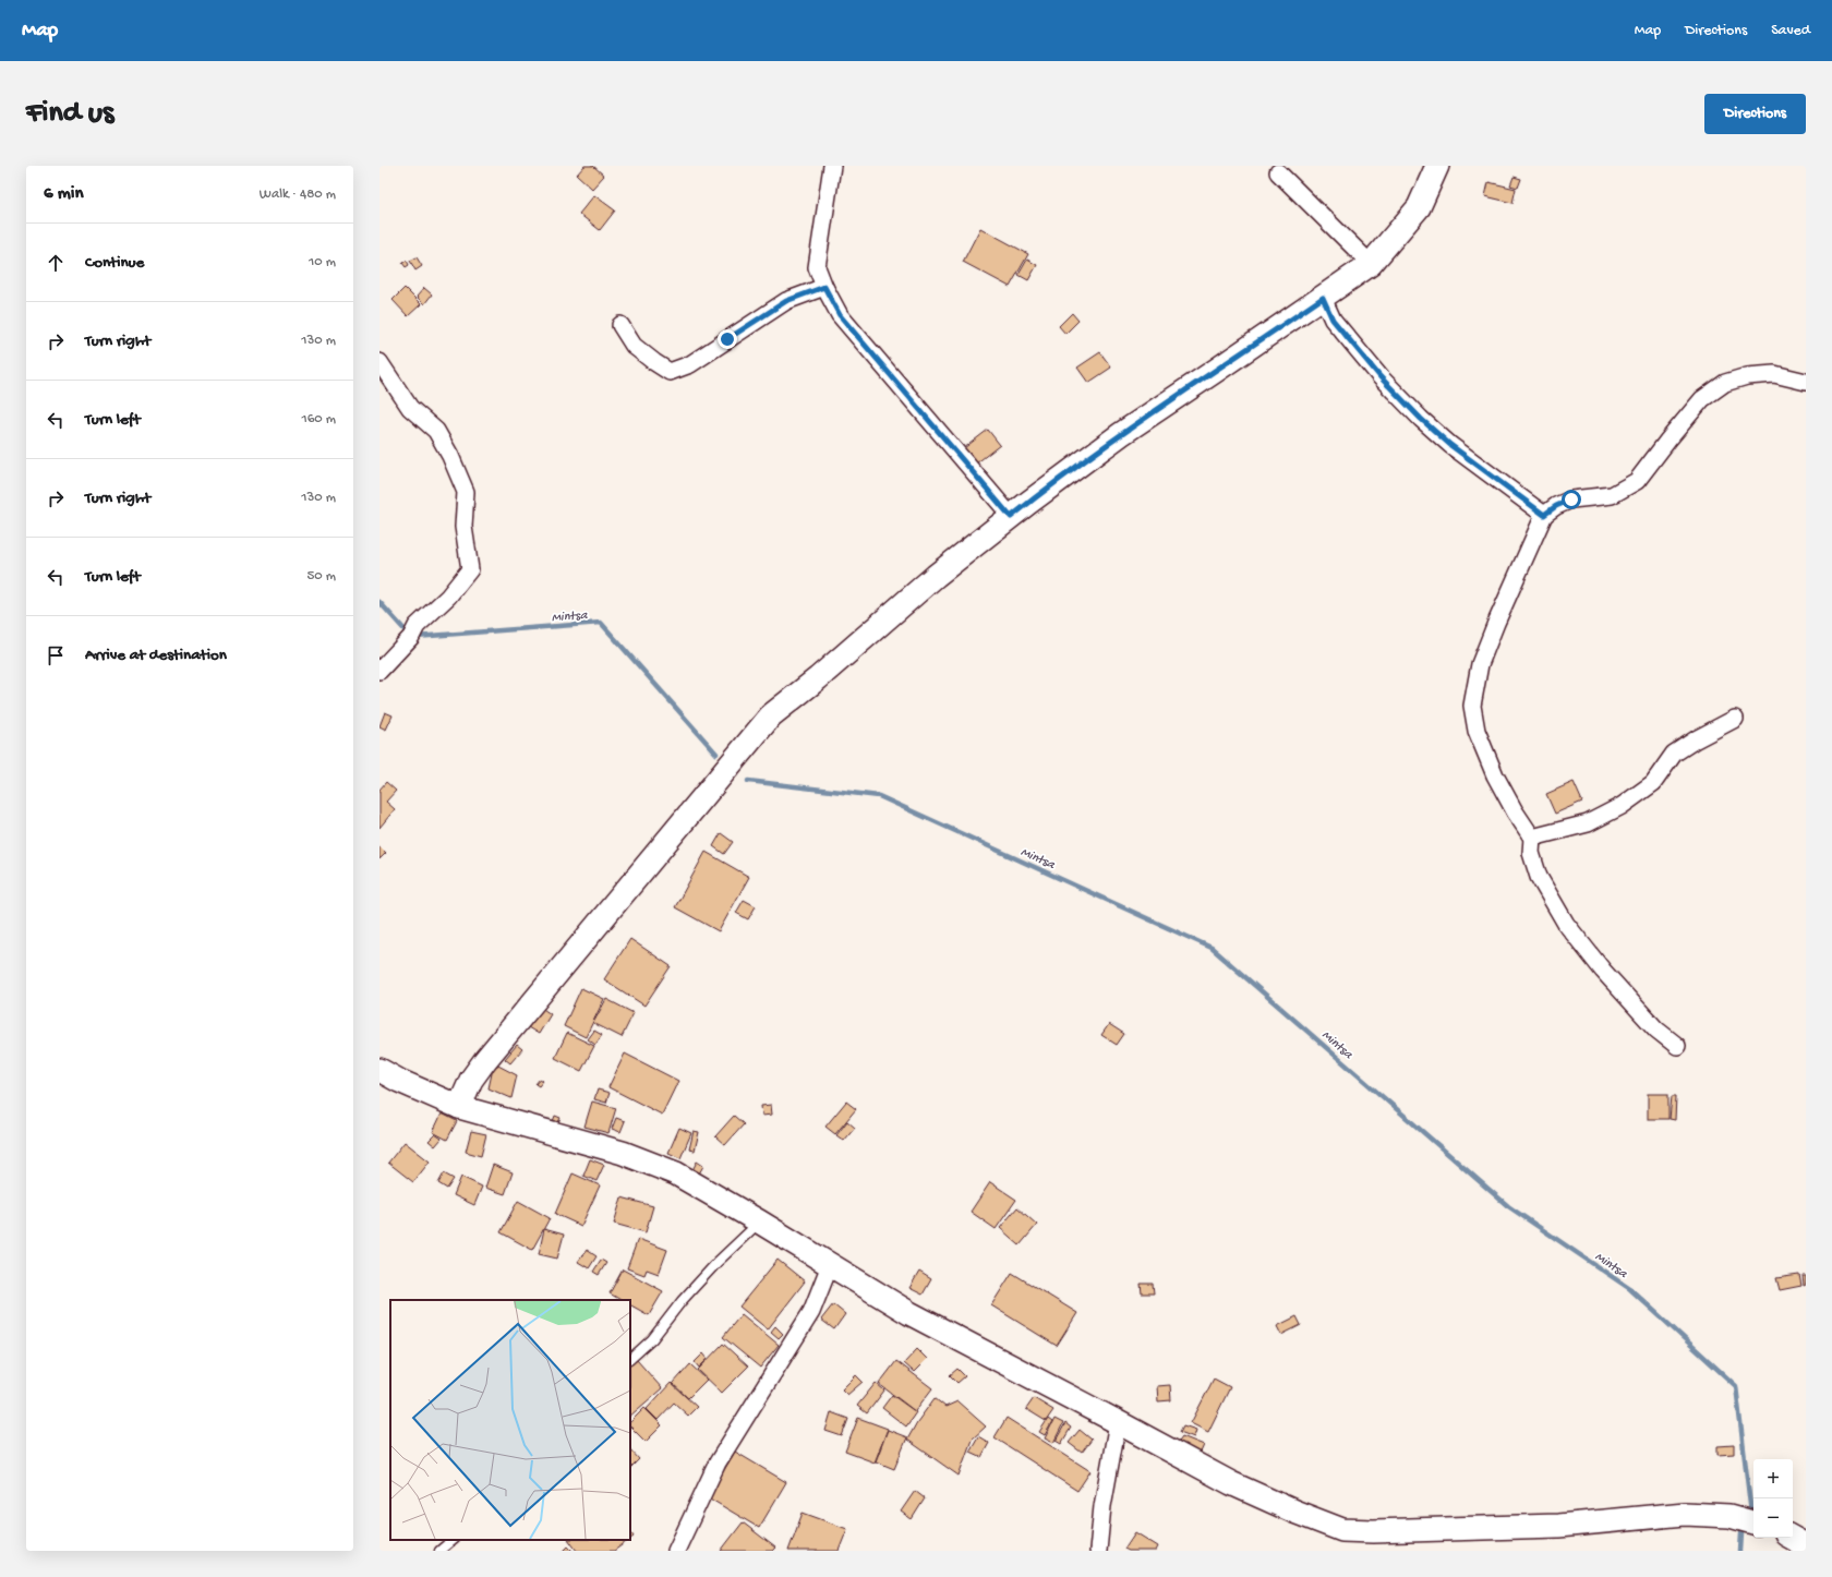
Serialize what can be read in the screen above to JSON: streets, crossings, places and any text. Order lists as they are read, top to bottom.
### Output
{
  "water": ["Mintsa"],
  "page": {
    "header": "Map",
    "nav": ["Map", "Directions", "Saved"],
    "buttons": "Directions",
    "title": "Find us",
    "heading": ["6 min", "Walk · 480 m"],
    "list": [
      ["Continue", "10 m"],
      ["Turn right", "130 m"],
      ["Turn left", "160 m"],
      ["Turn right", "130 m"],
      ["Turn left", "50 m"],
      "Arrive at destination"
    ],
    "map_buttons": ["+", "−"]
  }
}
